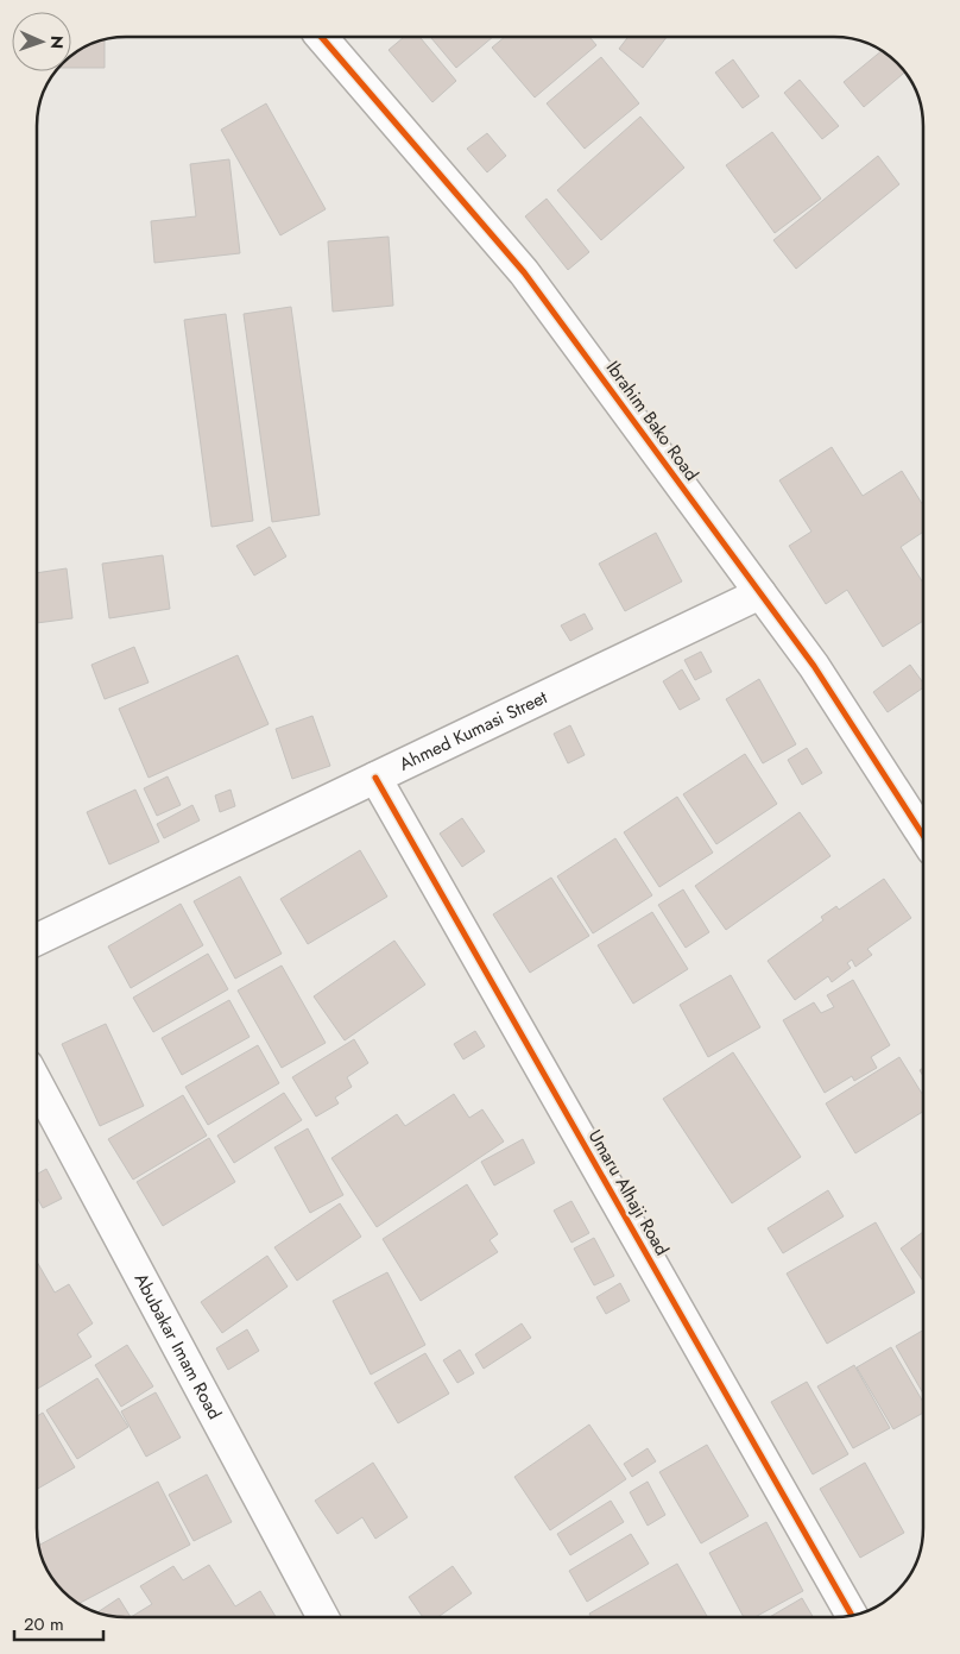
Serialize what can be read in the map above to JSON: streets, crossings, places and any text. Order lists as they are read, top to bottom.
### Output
{
  "streets": {
    "street": [
      "Ibrahim Bako Road",
      "Ahmed Kumasi Street",
      "Umaru Alhaji Road",
      "Abubakar Imam Road"
    ]
  },
  "crossings": [
    ["Ibrahim Bako Road", "Ahmed Kumasi Street"],
    ["Ahmed Kumasi Street", "Umaru Alhaji Road"]
  ],
  "scale_bar": "20 m",
  "north": "right"
}
